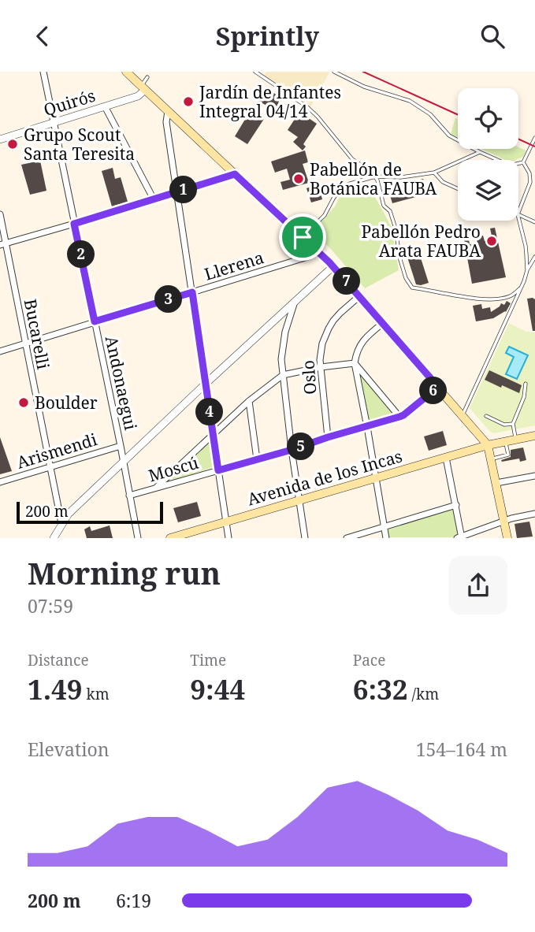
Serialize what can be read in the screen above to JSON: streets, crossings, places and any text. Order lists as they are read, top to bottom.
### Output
{
  "streets": {
    "main road": ["Avenida de los Incas"],
    "street": [
      "Quirós",
      "Llerena",
      "Bucarelli",
      "Oslo",
      "Andonaegui",
      "Arismendi",
      "Moscú"
    ]
  },
  "crossings": [
    ["Quirós", "Andonaegui"],
    ["Llerena", "Bucarelli"],
    ["Llerena", "Andonaegui"],
    ["Bucarelli", "Arismendi"],
    ["Oslo", "Moscú"],
    ["Andonaegui", "Arismendi"],
    ["Andonaegui", "Moscú"]
  ],
  "places": [
    "Jardín de Infantes Integral 04/14",
    "Grupo Scout Santa Teresita",
    "Pabellón de Botánica FAUBA",
    "Pabellón Pedro Arata FAUBA",
    "Boulder"
  ],
  "scale_bar": "200 m",
  "page": {
    "header": "Sprintly",
    "pins": [
      "1",
      "2",
      "7",
      "3",
      "6",
      "4",
      "5"
    ],
    "scale": "200 m",
    "heading": ["Morning run", "07:59"],
    "stats": [
      ["Distance", "1.49 km"],
      ["Time", "9:44"],
      ["Pace", "6:32 /km"]
    ],
    "chart": ["Elevation", "154–164 m"],
    "list": [
      {
        "name": "200 m",
        "note": "6:19"
      }
    ]
  }
}
